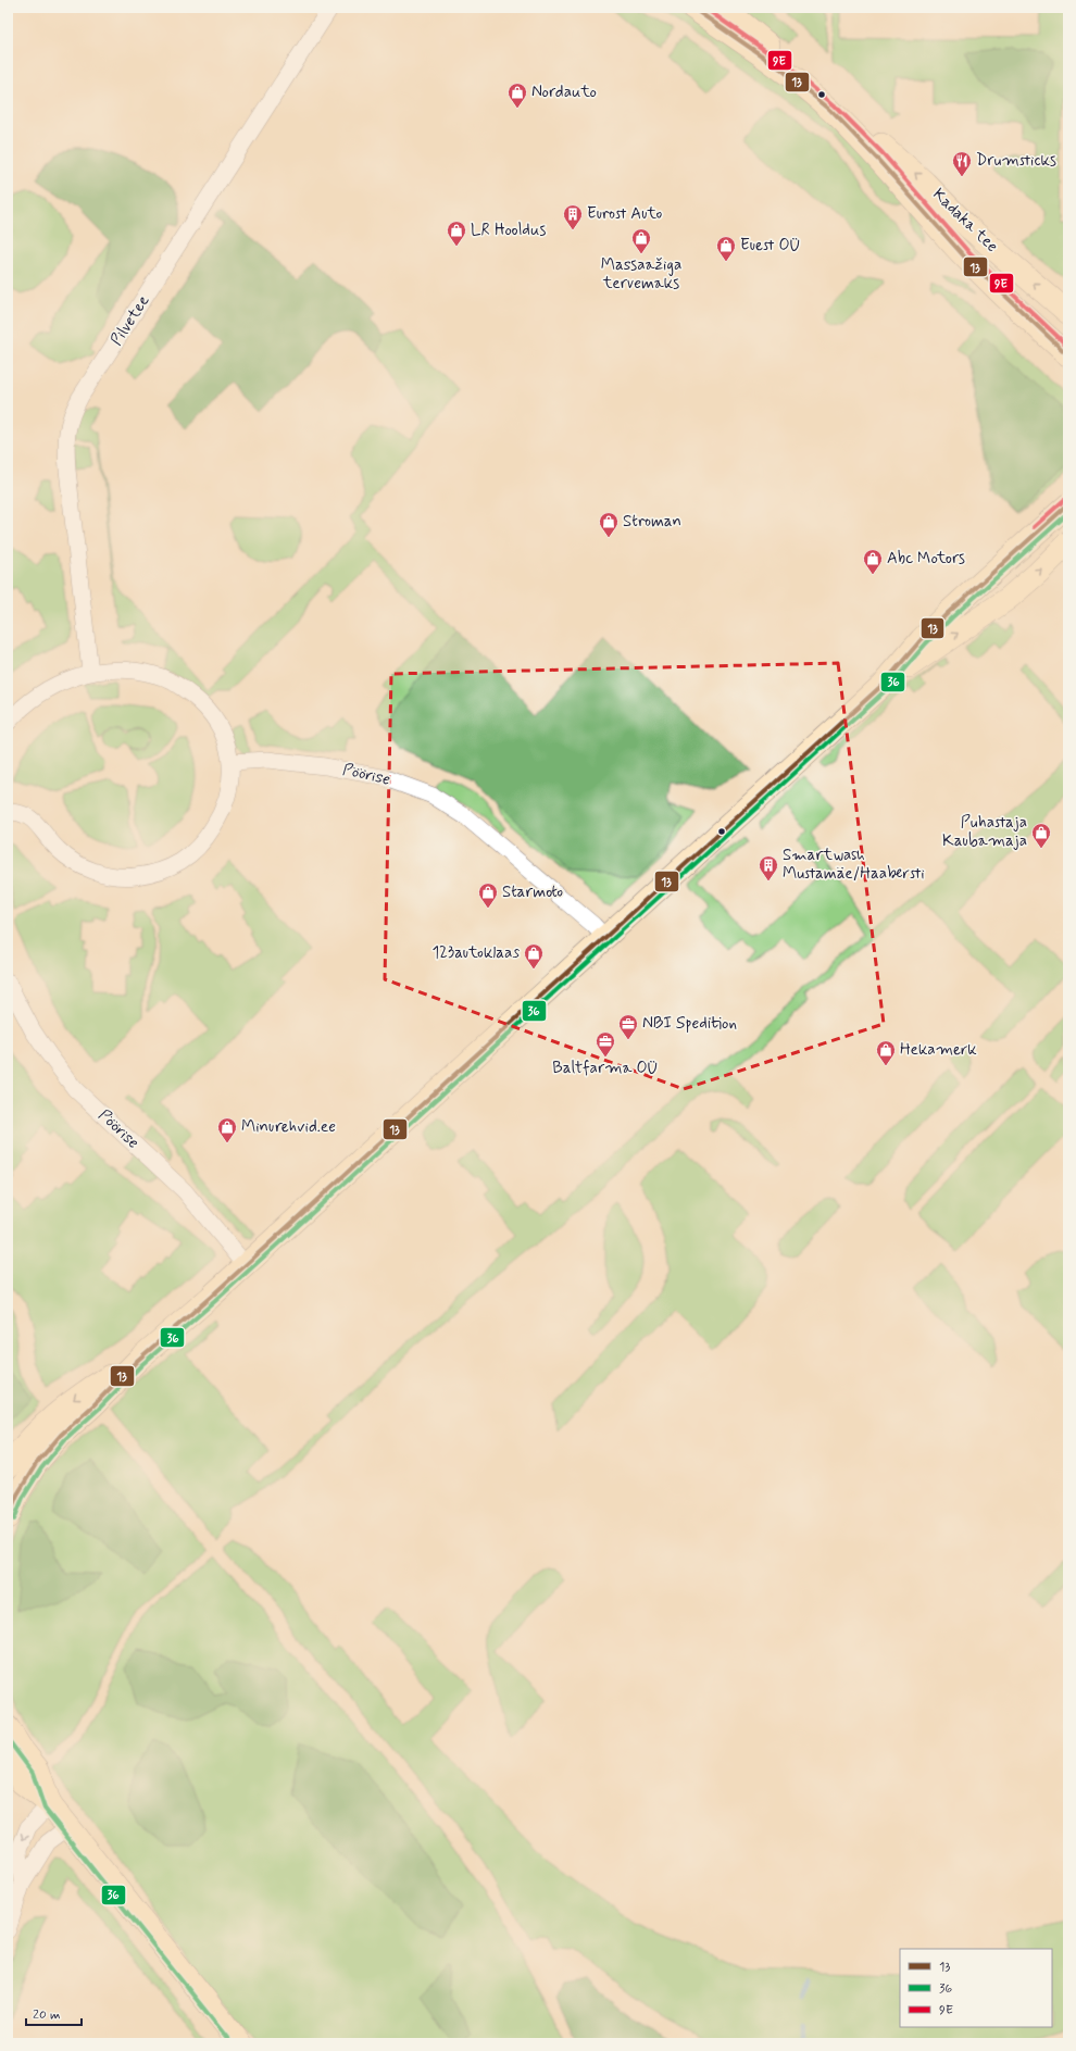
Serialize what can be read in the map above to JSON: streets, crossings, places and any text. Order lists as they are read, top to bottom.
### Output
{
  "streets": {
    "main road": ["Kadaka tee"],
    "street": ["Pilvetee", "Pöörise"]
  },
  "places": {
    "shop": [
      "Nordauto",
      "LR Hooldus",
      "Massaažiga tervemaks",
      "Euest OÜ",
      "Stroman",
      "Abc Motors",
      "Puhastaja Kaubamaja",
      "Starmoto",
      "123autoklaas",
      "Hekamerk",
      "Minurehvid.ee"
    ],
    "restaurant": ["Drumsticks"],
    "building": ["Eurost Auto", "Smartwash Mustamäe/Haabersti"],
    "office": ["NBI Spedition", "Baltfarma OÜ"]
  },
  "lines": ["transit line 13", "transit line 9E", "transit line 36"],
  "legend": ["13", "36", "9E"],
  "scale_bar": "20 m"
}
